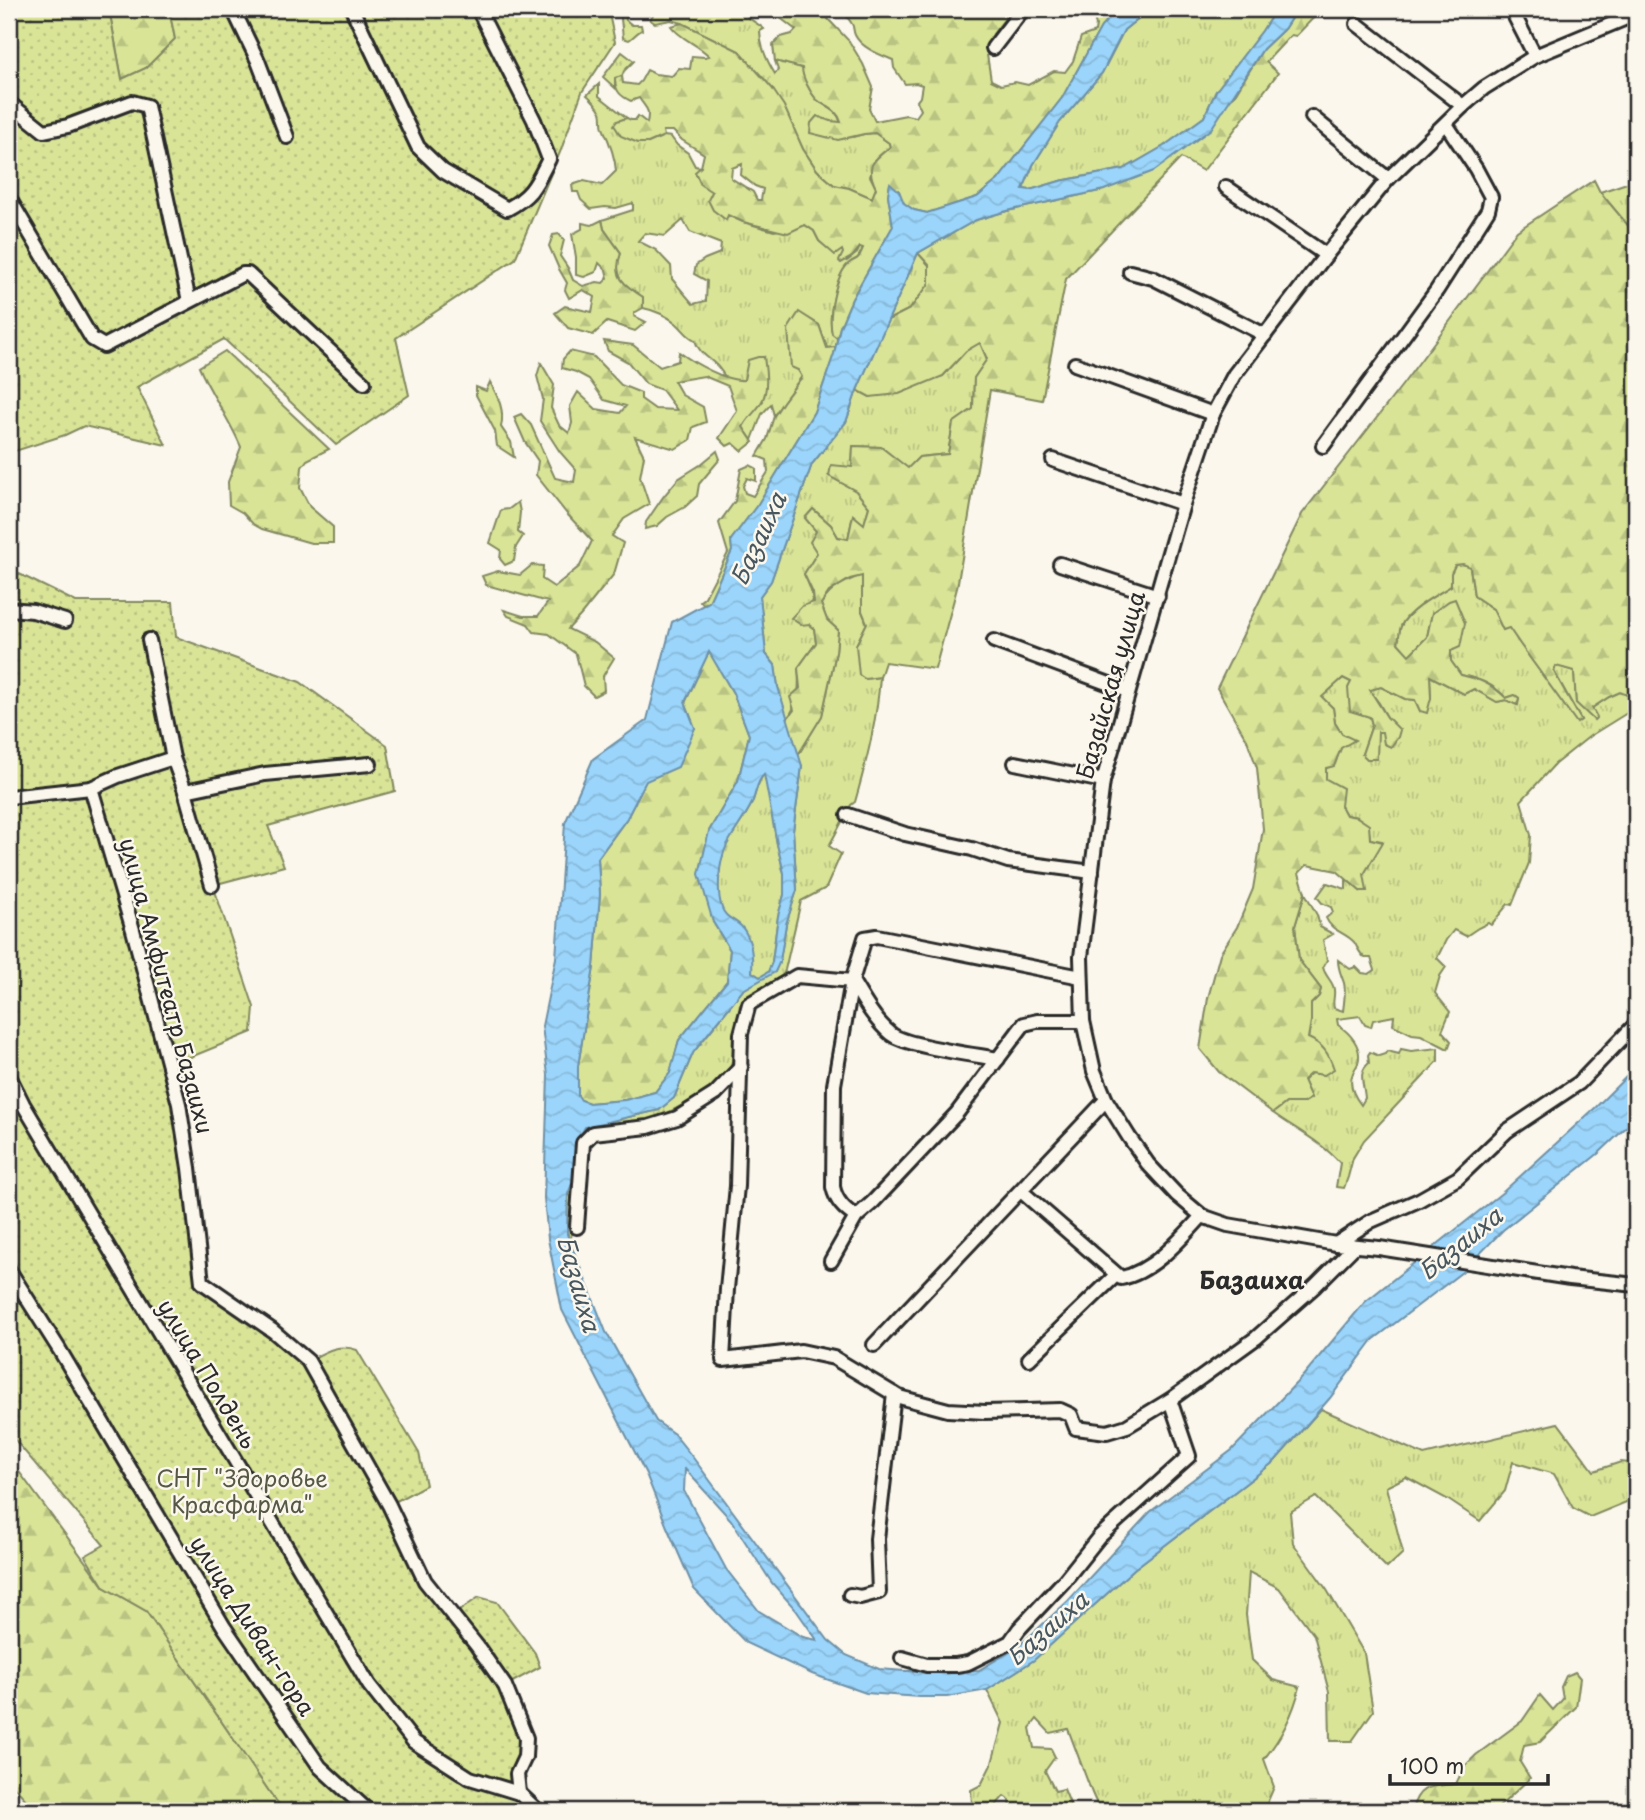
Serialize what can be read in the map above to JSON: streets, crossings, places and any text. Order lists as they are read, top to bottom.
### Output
{
  "streets": {
    "street": [
      "Базайская улица",
      "улица Амфитеатр Базаихи",
      "улица Полдень",
      "улица Диван-гора"
    ]
  },
  "crossings": [
    ["улица Амфитеатр Базаихи", "улица Полдень"]
  ],
  "districts": ["Базаиха"],
  "water": ["Базаиха"],
  "parks": ["СНТ \"Здоровье Красфарма\""],
  "scale_bar": "100 m"
}
